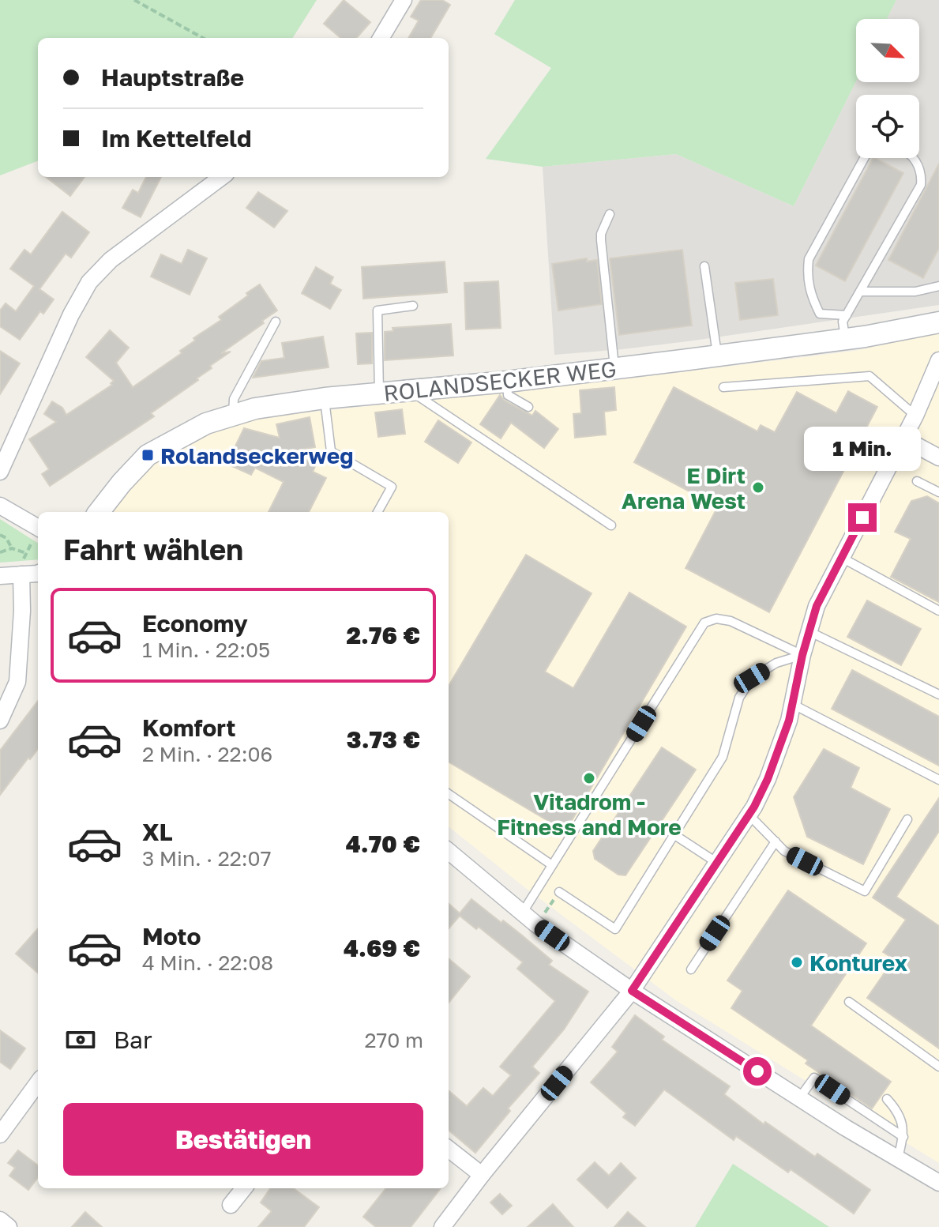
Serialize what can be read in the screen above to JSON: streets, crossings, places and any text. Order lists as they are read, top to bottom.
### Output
{
  "streets": {
    "street": ["ROLANDSECKER WEG"]
  },
  "places": {
    "transit": ["Rolandseckerweg"],
    "other": ["E Dirt Arena West", "Vitadrom - Fitness and More", "Konturex"]
  },
  "north": "bottom right",
  "page": {
    "banner": ["Hauptstraße", "Im Kettelfeld"],
    "bubble": "1 Min.",
    "heading": "Fahrt wählen",
    "list": [
      {
        "name": "Economy",
        "note": "1 Min. · 22:05",
        "value": "2.76 €"
      },
      {
        "name": "Komfort",
        "note": "2 Min. · 22:06",
        "value": "3.73 €"
      },
      {
        "name": "XL",
        "note": "3 Min. · 22:07",
        "value": "4.70 €"
      },
      {
        "name": "Moto",
        "note": "4 Min. · 22:08",
        "value": "4.69 €"
      }
    ],
    "pay": ["Bar", "270 m"],
    "buttons": "Bestätigen"
  }
}
